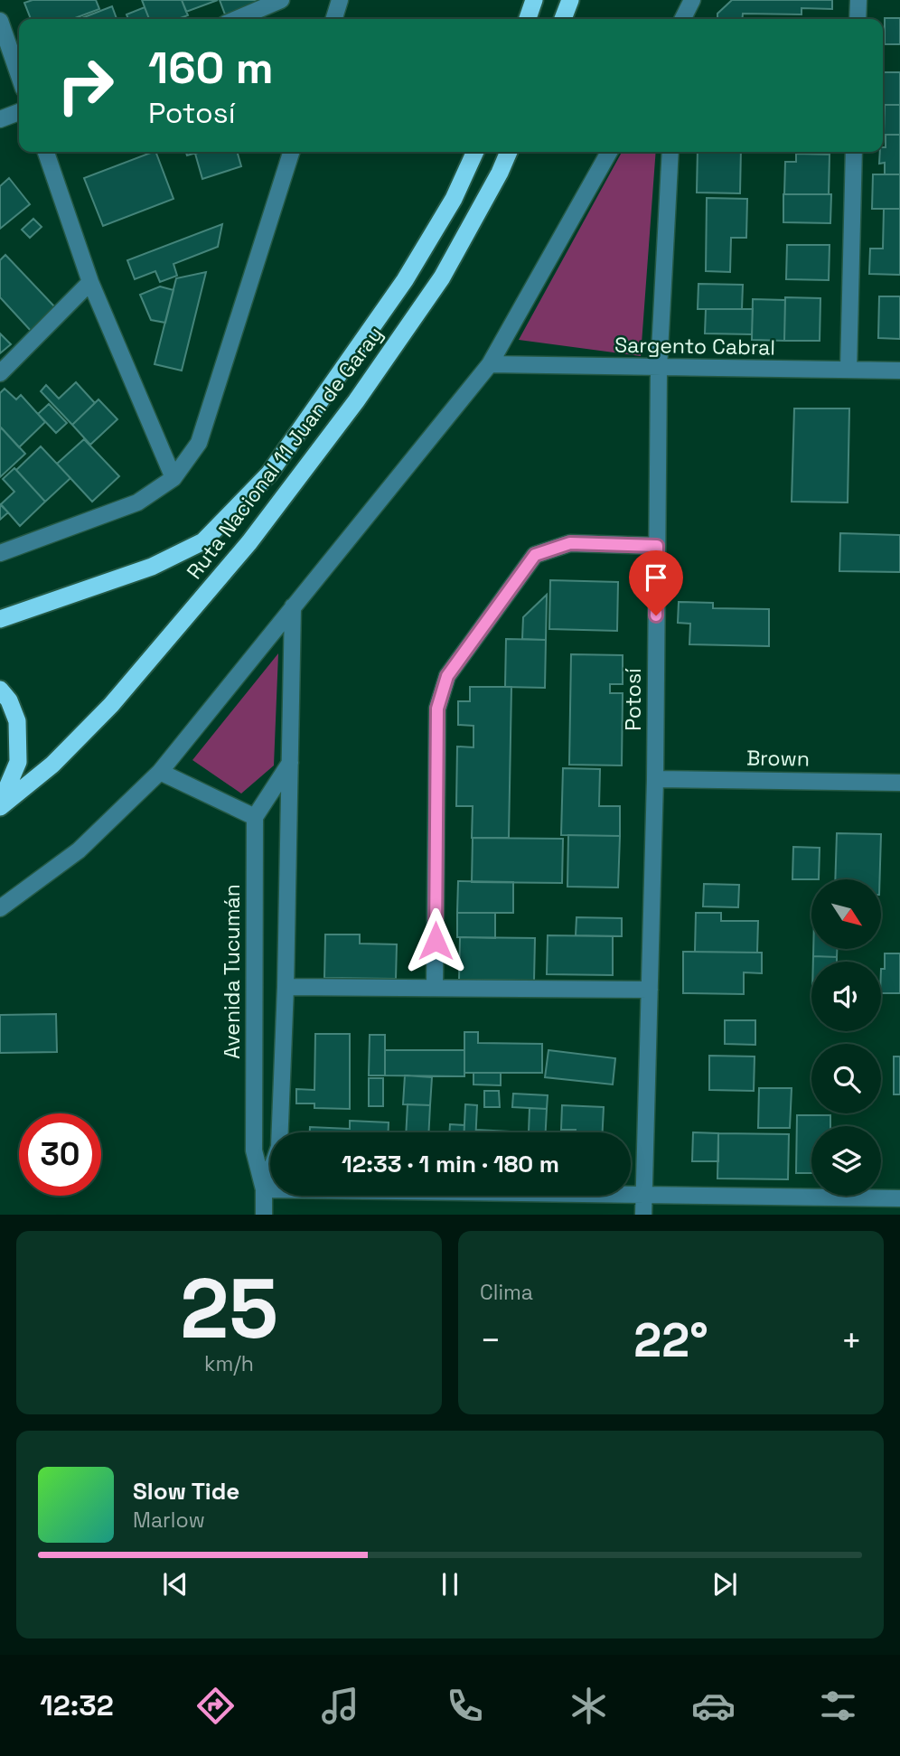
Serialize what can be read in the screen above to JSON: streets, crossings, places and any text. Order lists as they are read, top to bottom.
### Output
{
  "streets": {
    "highway": ["Ruta Nacional 11 Juan de Garay"],
    "street": [
      "Sargento Cabral",
      "Potosí",
      "Brown",
      "Avenida Tucumán"
    ]
  },
  "crossings": [
    ["Sargento Cabral", "Potosí"],
    ["Potosí", "Brown"]
  ],
  "north": "bottom right",
  "page": {
    "turn": ["160 m", "Potosí"],
    "limit": "30",
    "trip": "12:33 · 1 min · 180 m",
    "tile": [
      ["25", "km/h"],
      "Clima"
    ],
    "heat": ["−", "22°", "+"],
    "song": ["Slow Tide", "Marlow"],
    "tabs": "12:32"
  }
}
